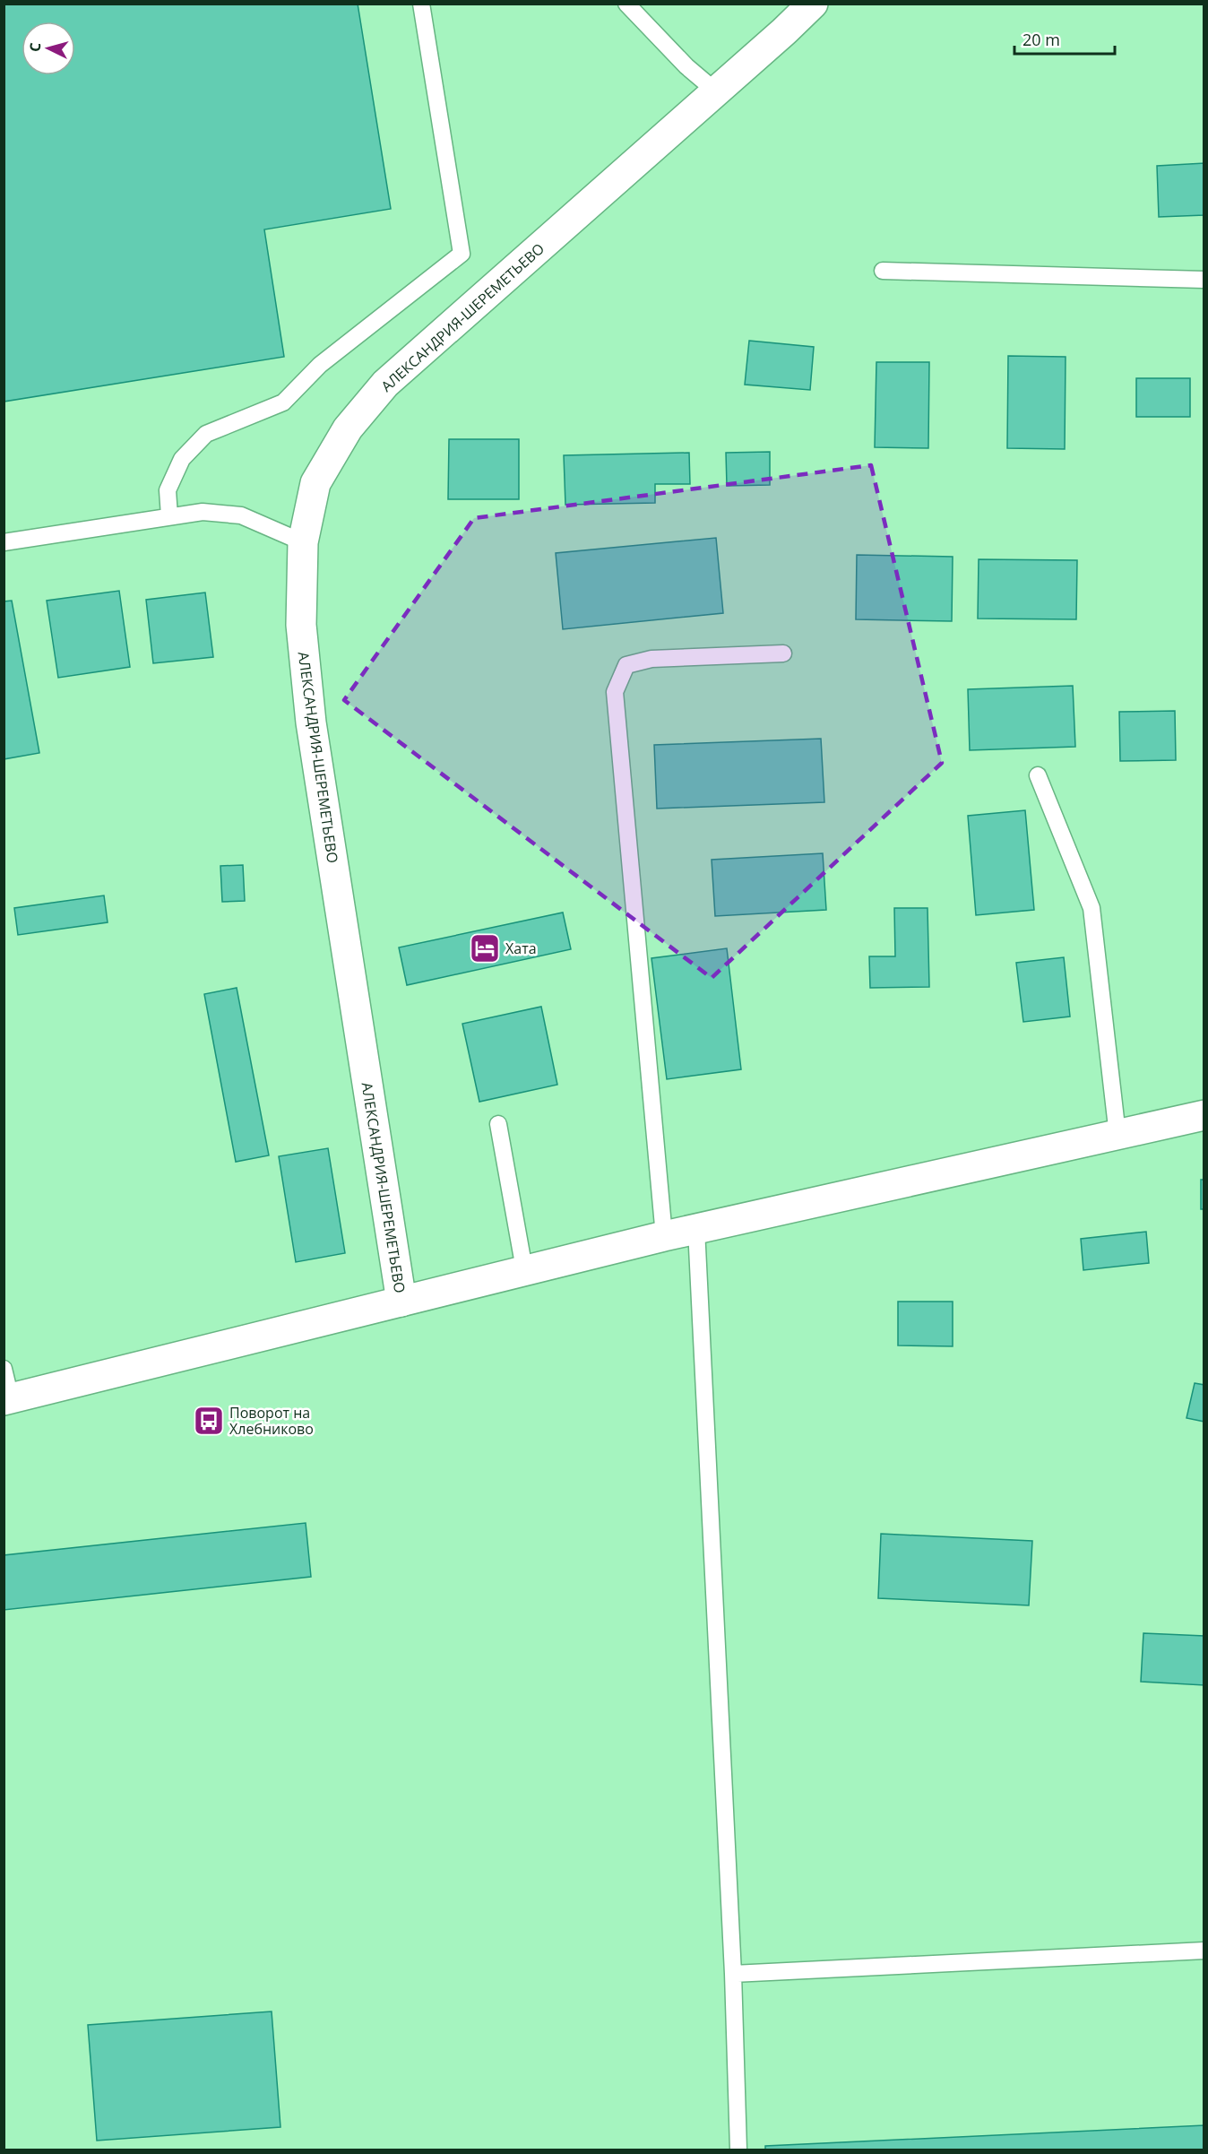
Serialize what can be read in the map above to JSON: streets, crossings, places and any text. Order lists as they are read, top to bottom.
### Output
{
  "streets": {
    "street": ["АЛЕКСАНДРИЯ-ШЕРЕМЕТЬЕВО"]
  },
  "places": {
    "hotel": ["Хата"],
    "bus stop": ["Поворот на Хлебниково"]
  },
  "scale_bar": "20 m",
  "north": "left"
}
